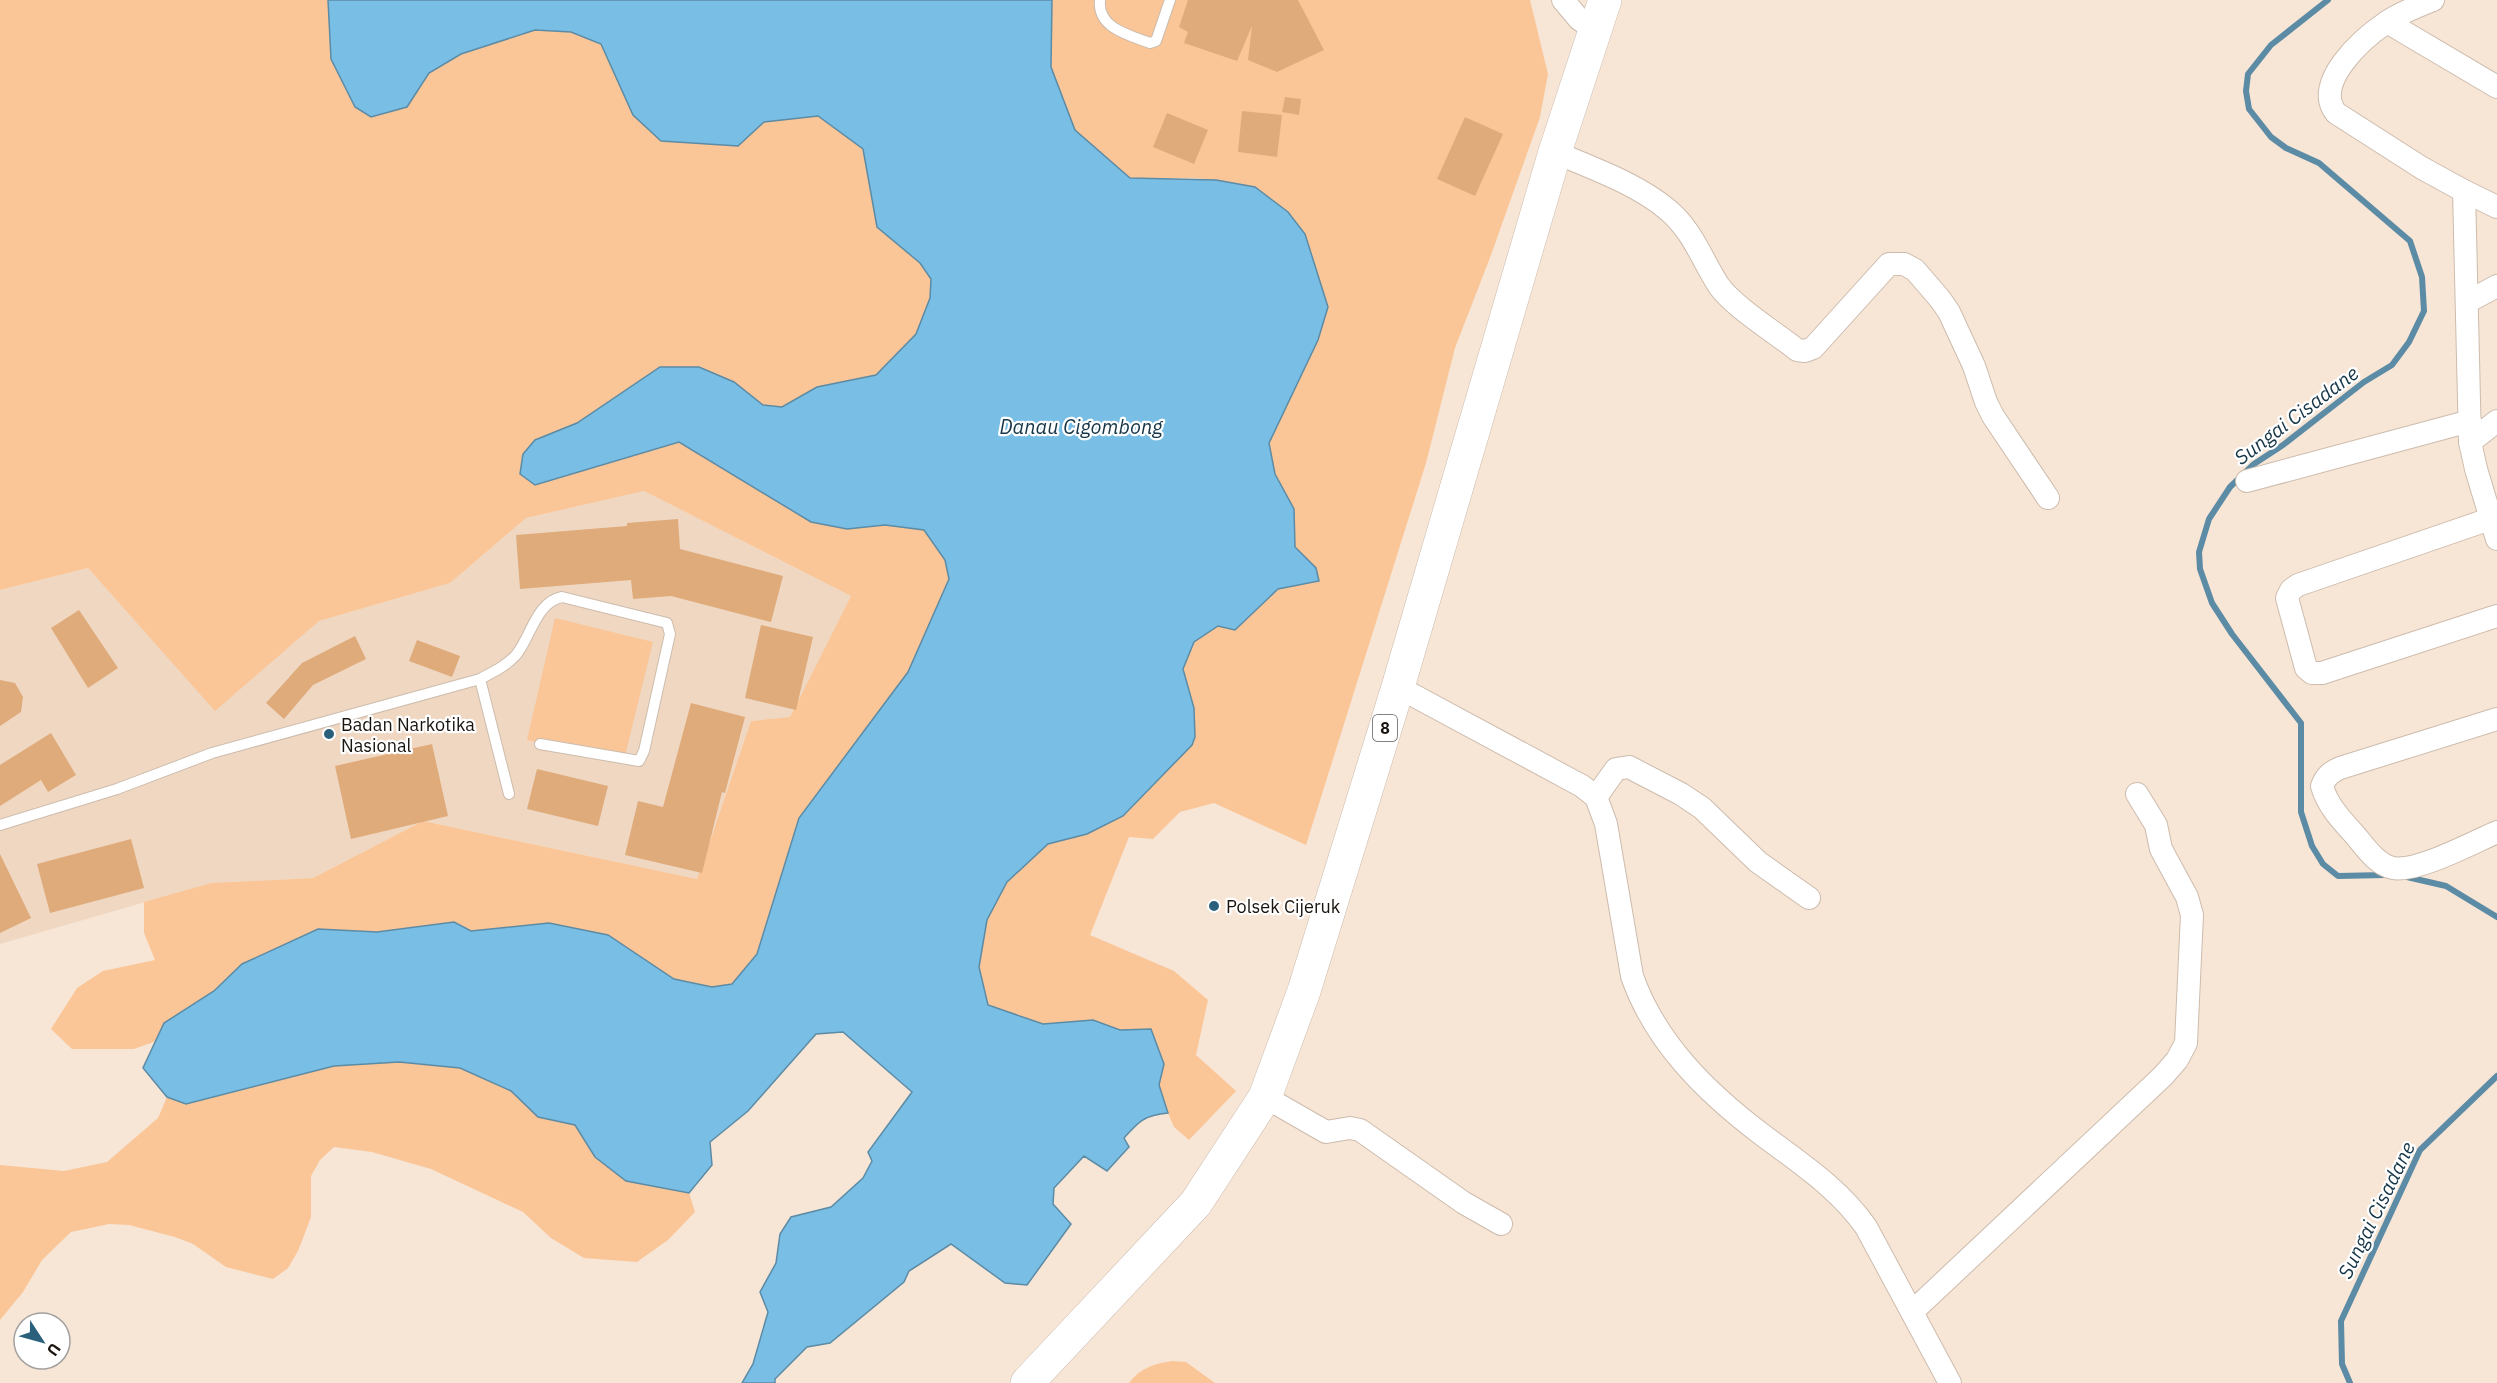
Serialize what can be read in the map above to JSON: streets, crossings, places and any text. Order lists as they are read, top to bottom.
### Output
{
  "streets": {
    "highway": ["8"]
  },
  "water": ["Sungai Cisadane", "Danau Cigombong"],
  "places": ["Badan Narkotika Nasional", "Polsek Cijeruk"],
  "north": "bottom right"
}
